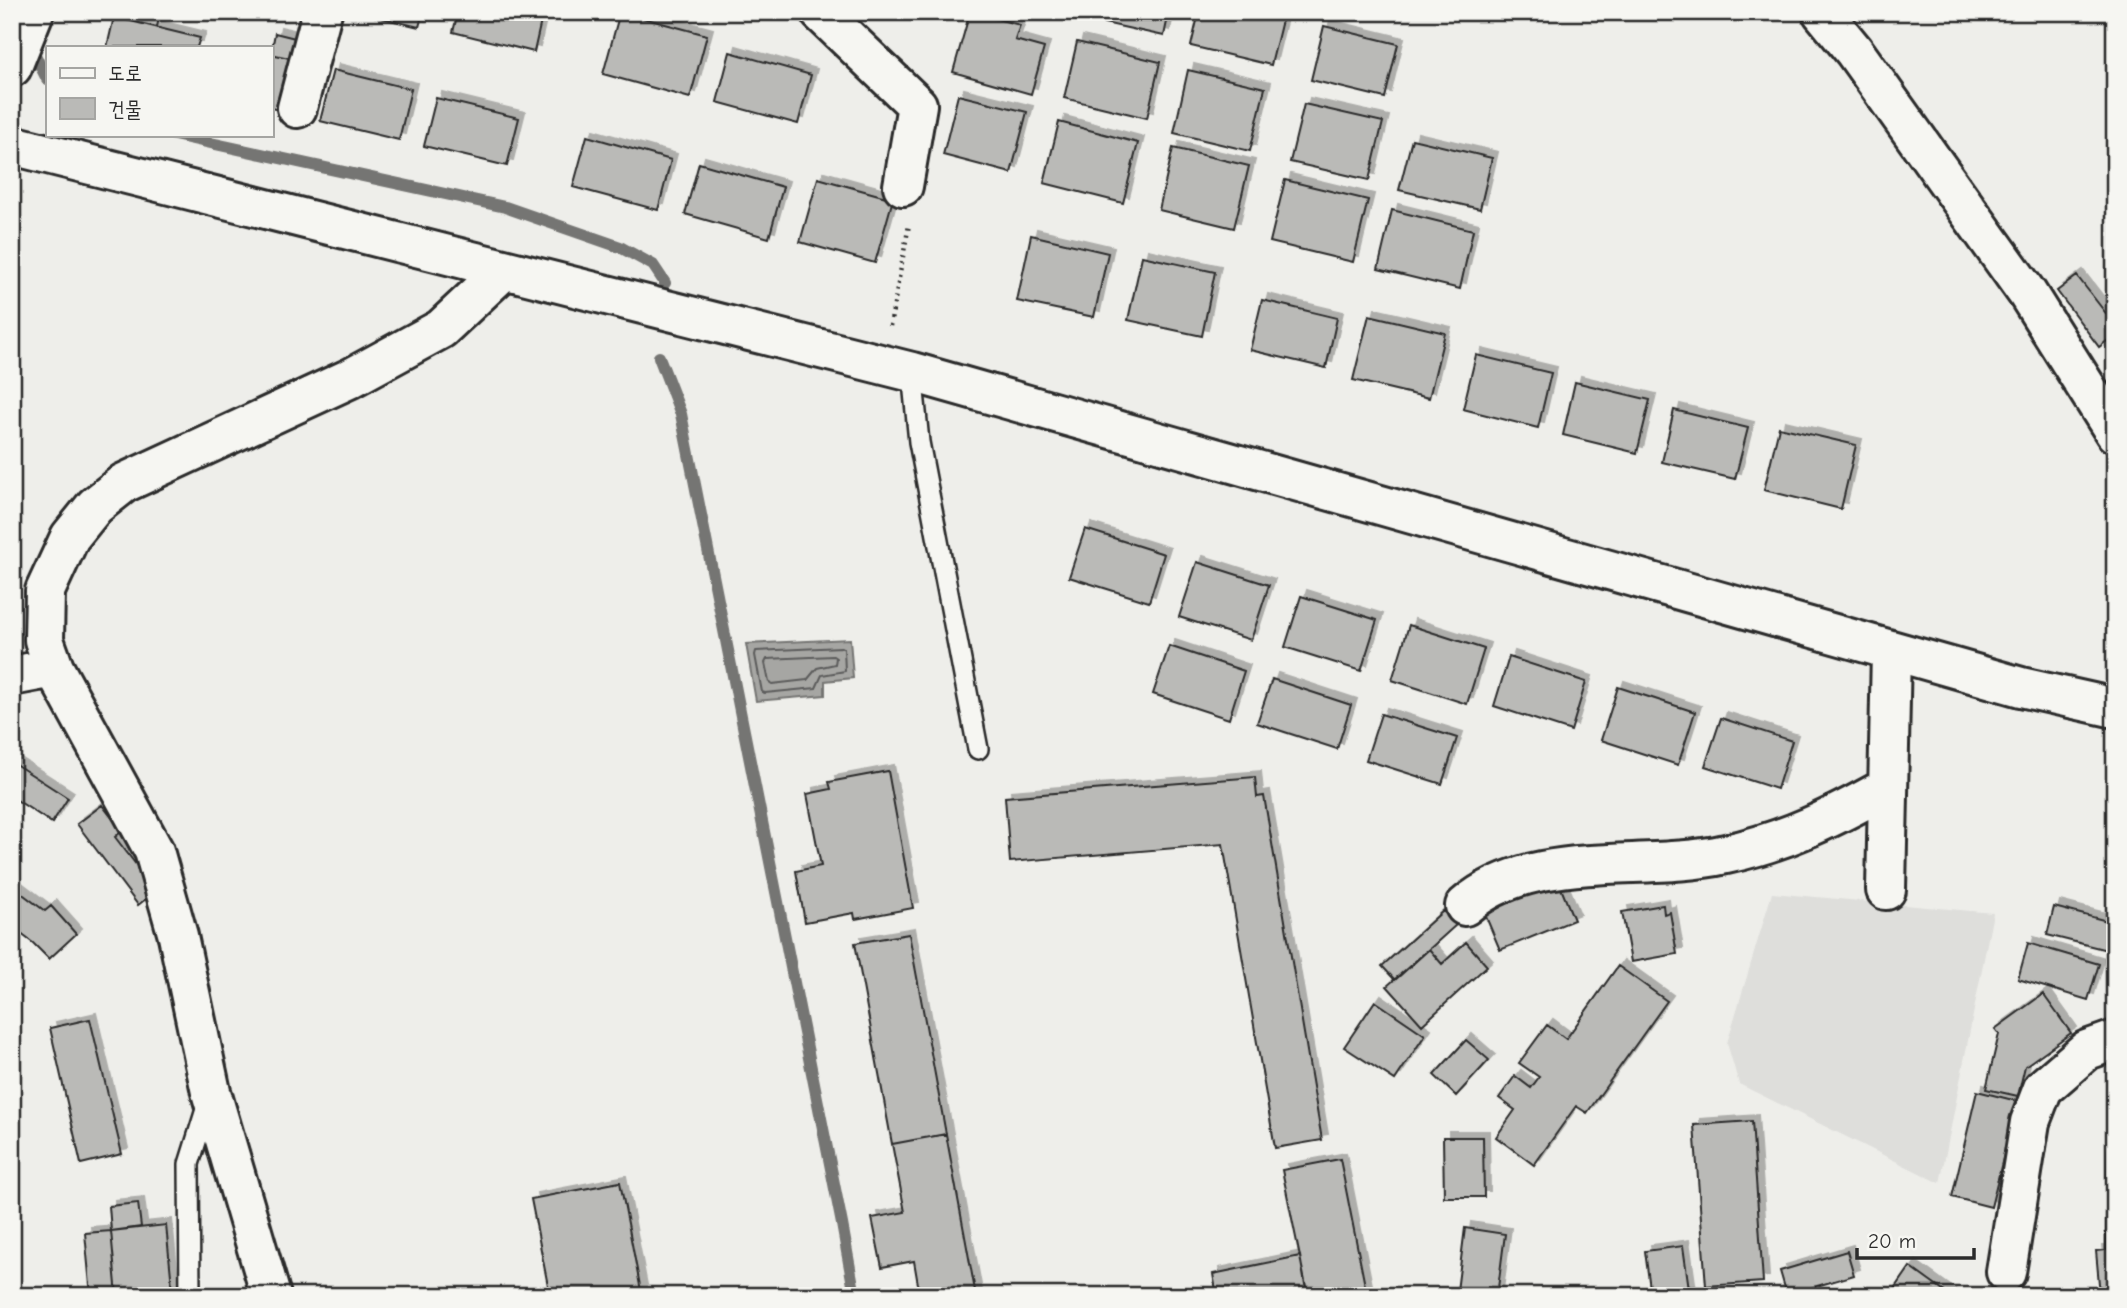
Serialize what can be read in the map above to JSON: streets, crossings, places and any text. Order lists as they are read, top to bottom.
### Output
{
  "legend": ["도로", "건물"],
  "scale_bar": "20 m"
}
